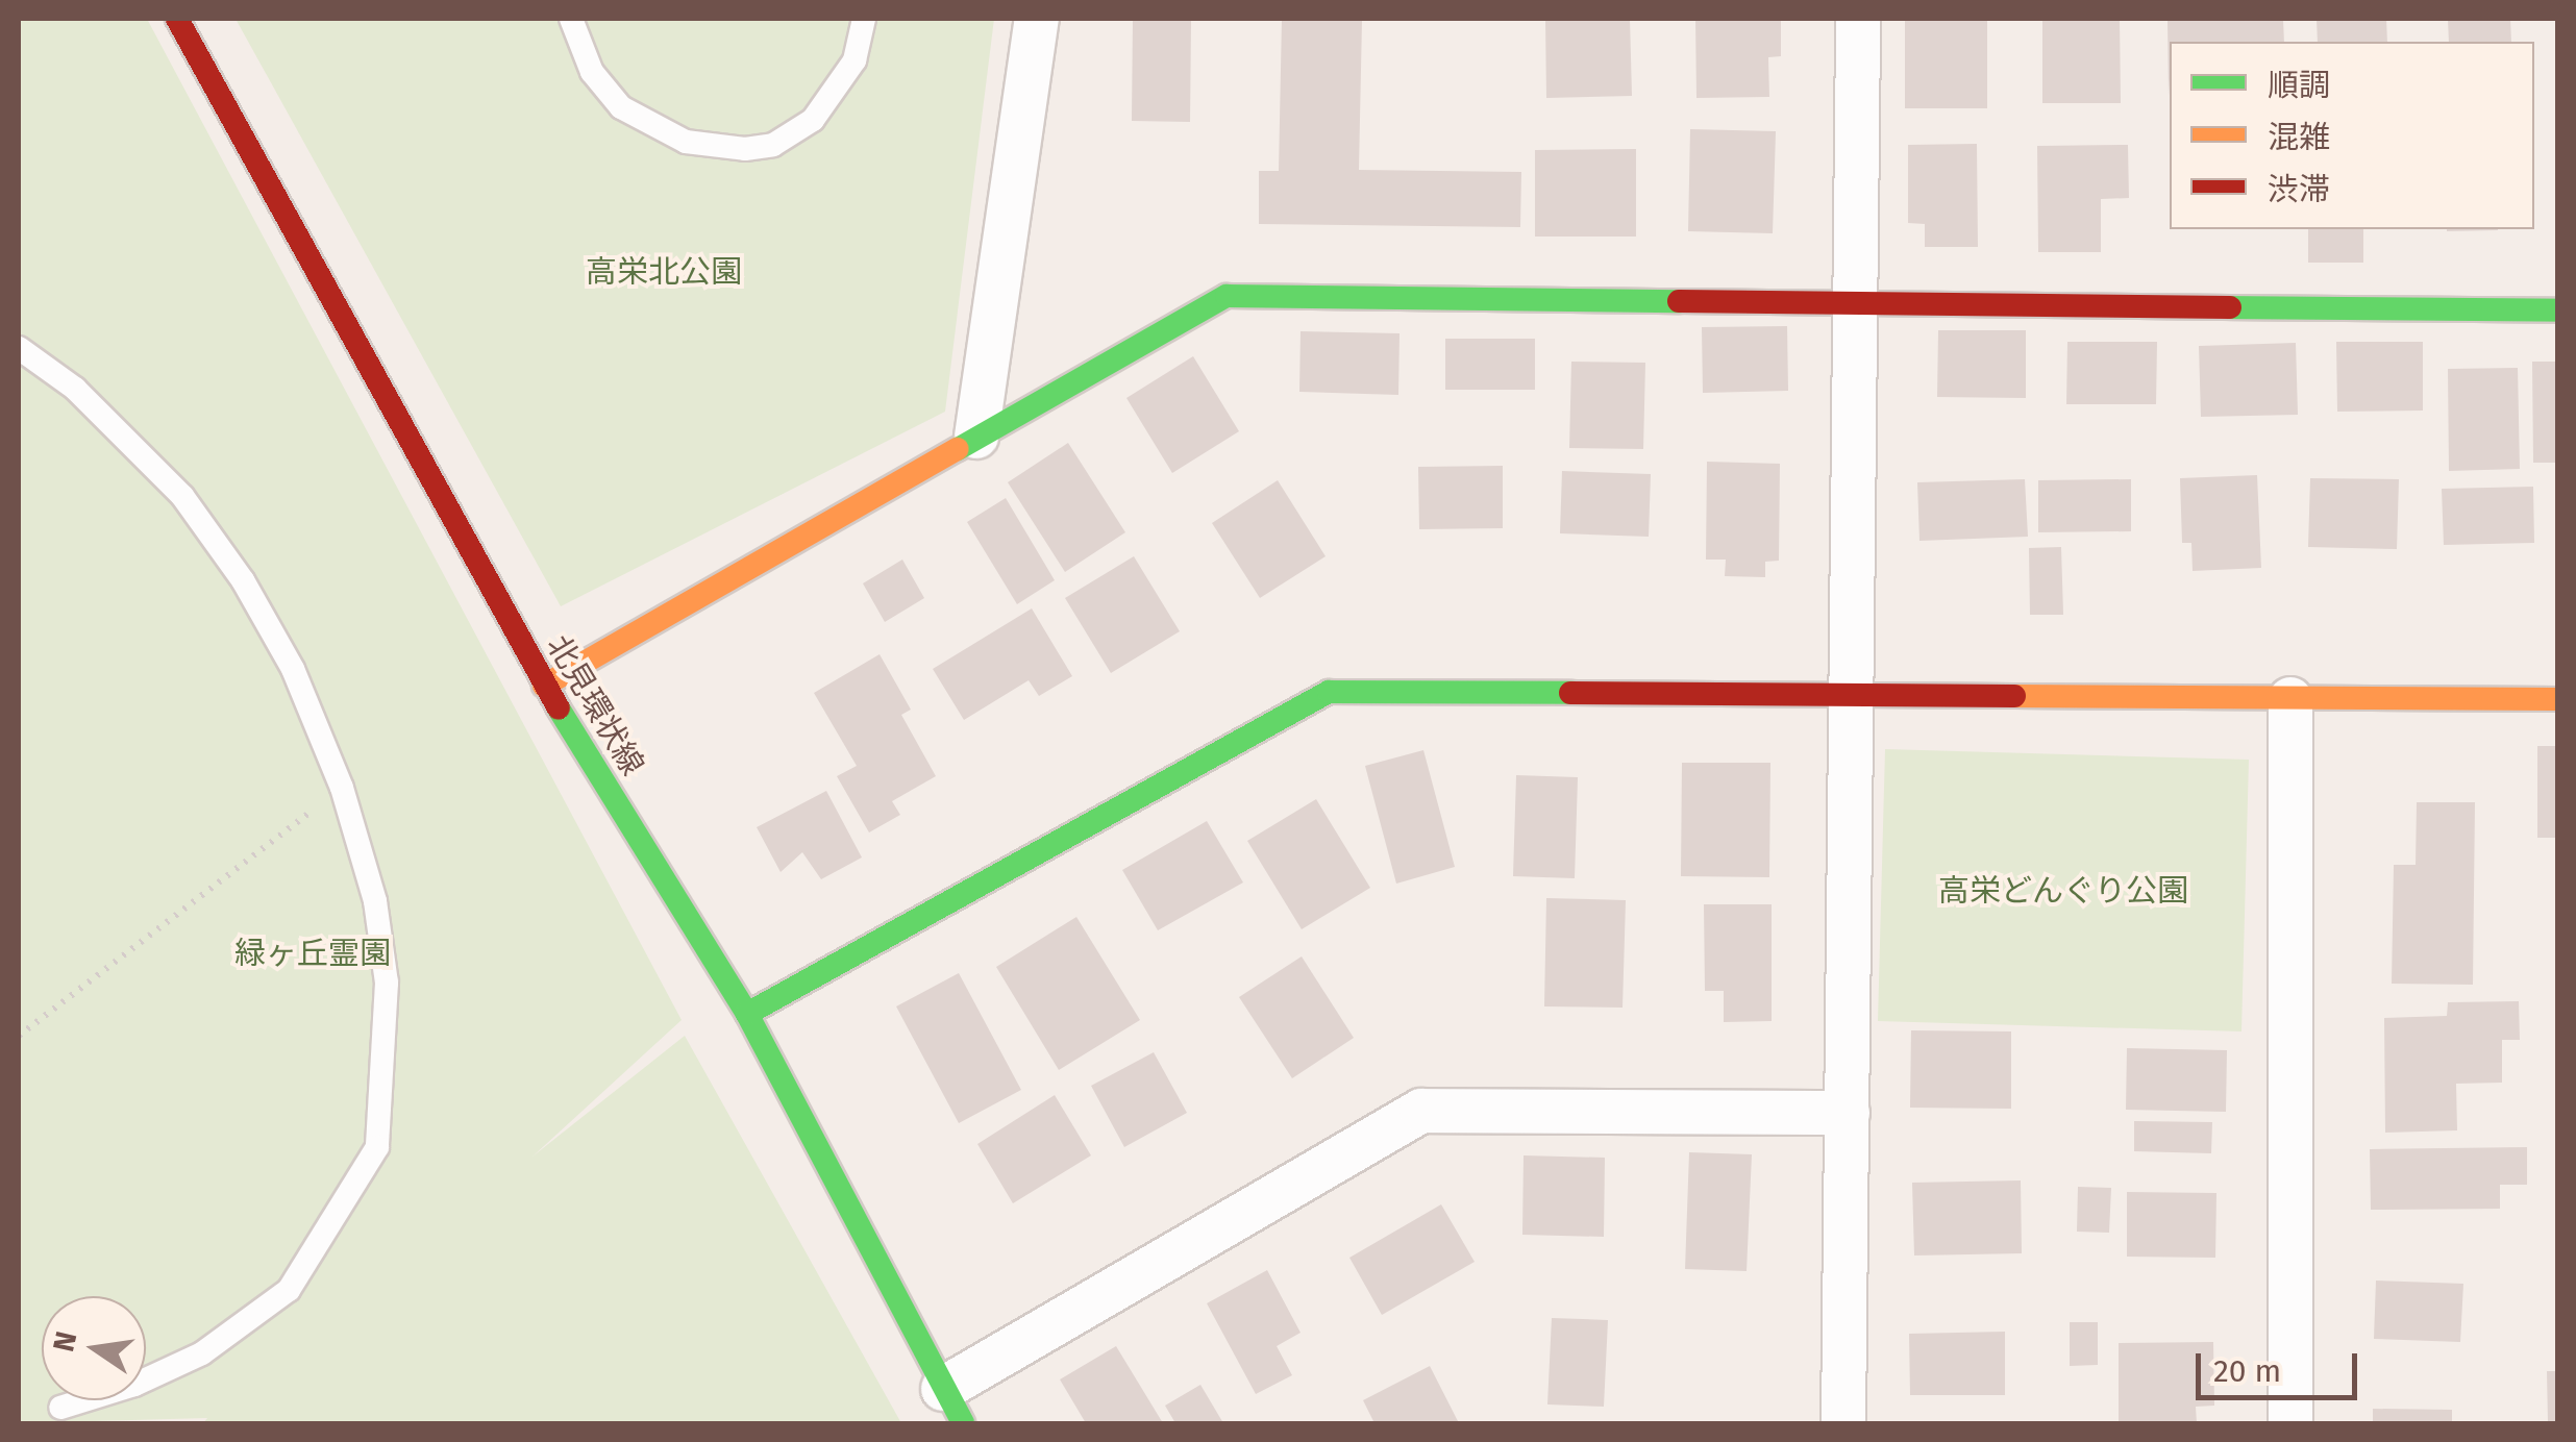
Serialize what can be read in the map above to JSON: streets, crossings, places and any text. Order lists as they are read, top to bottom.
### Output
{
  "streets": {
    "street": ["北見環状線"]
  },
  "parks": ["高栄北公園", "高栄どんぐり公園", "緑ヶ丘霊園"],
  "legend": ["順調", "混雑", "渋滞"],
  "scale_bar": "20 m",
  "north": "left"
}
